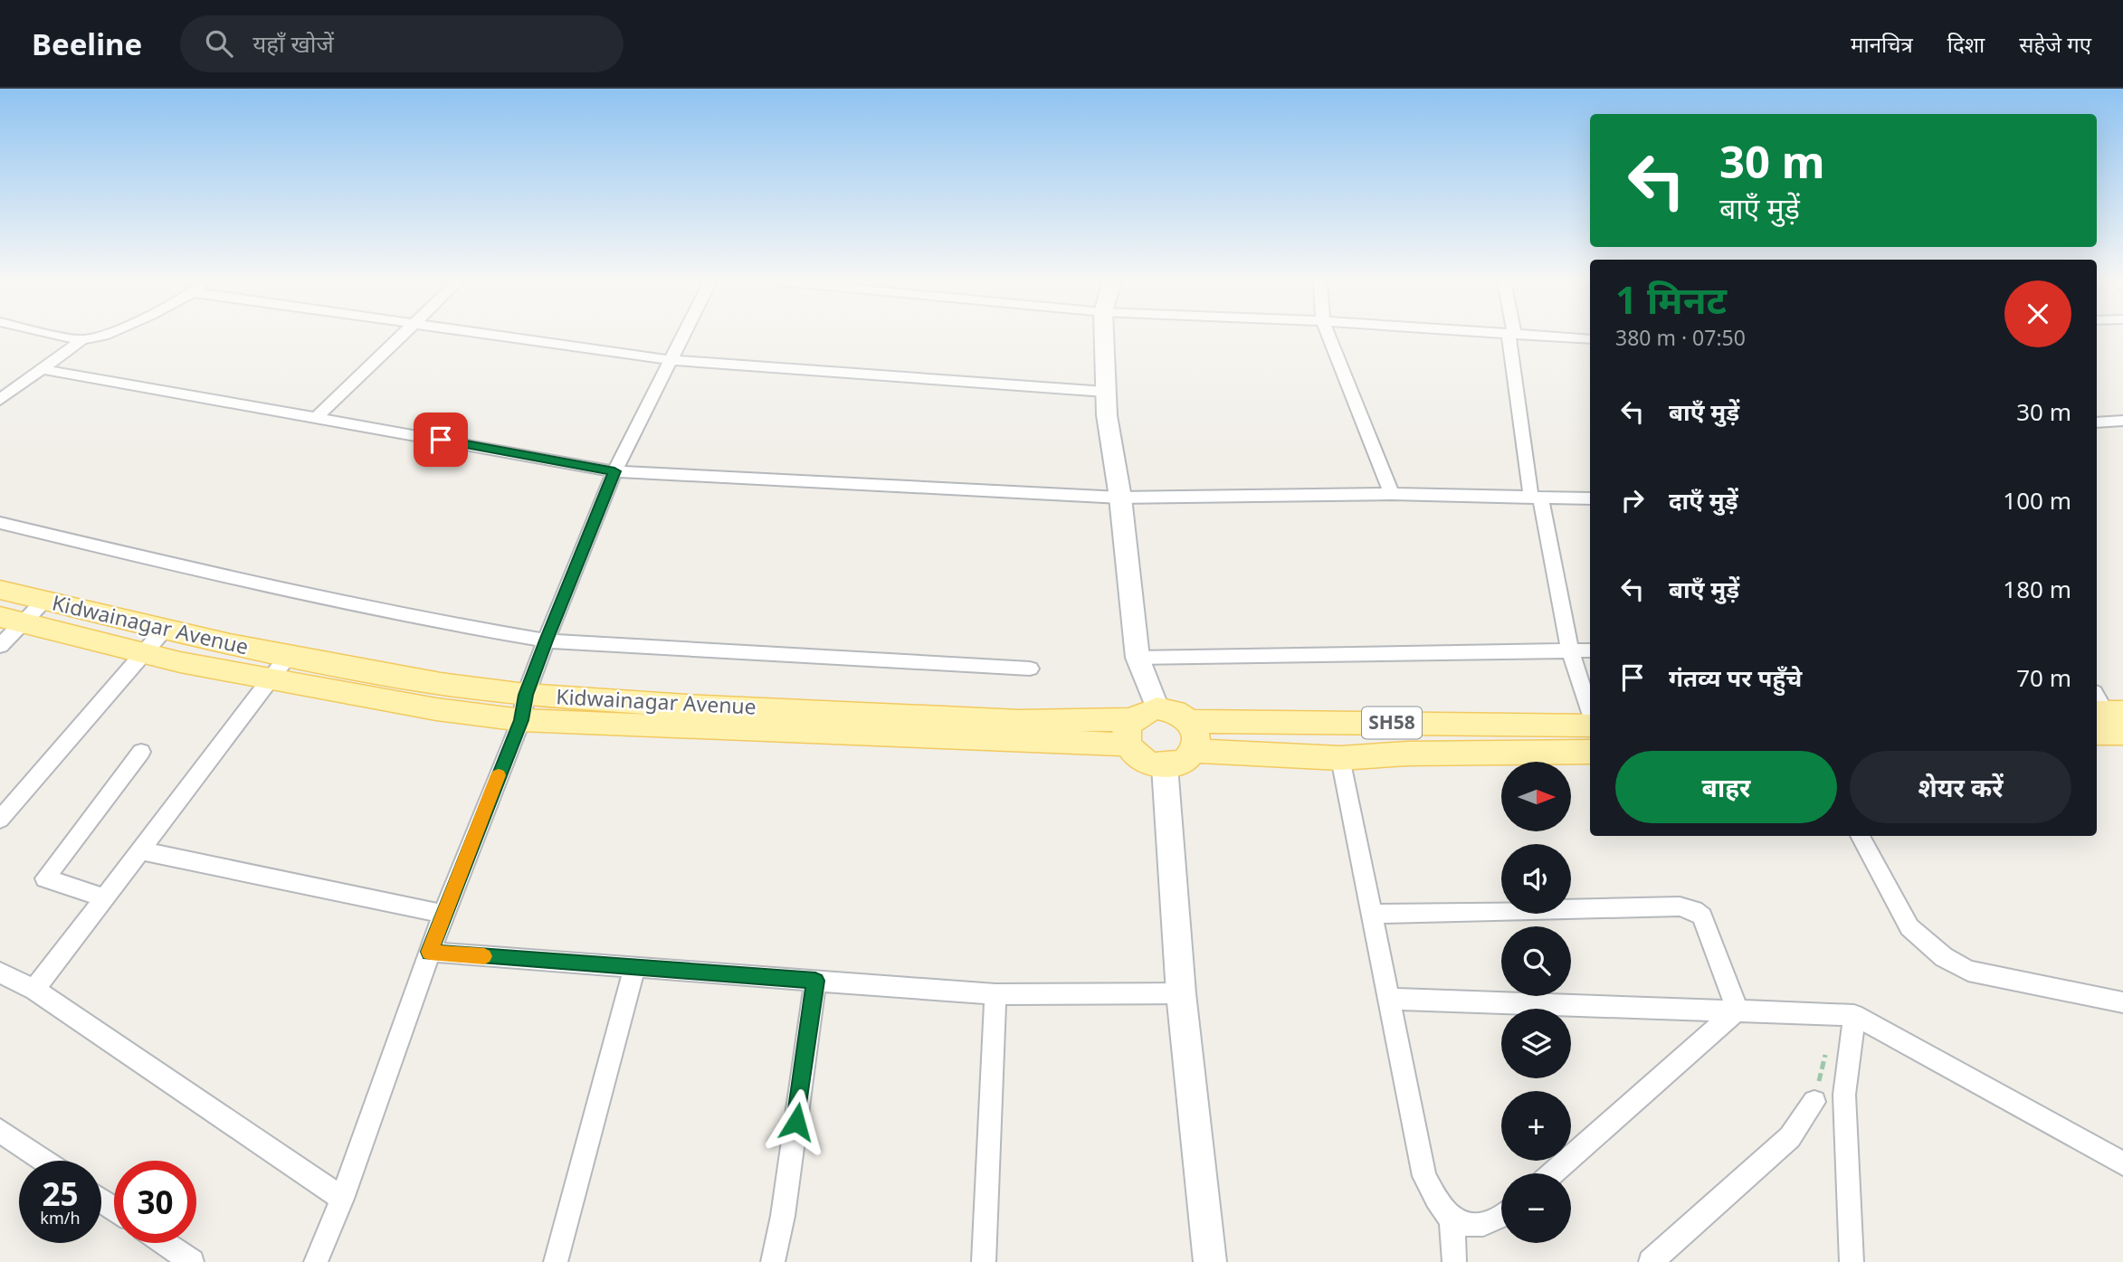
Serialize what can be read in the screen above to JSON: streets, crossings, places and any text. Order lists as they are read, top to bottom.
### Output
{
  "streets": {
    "main road": ["Kidwainagar Avenue", "SH58"]
  },
  "crossings": [
    ["Kidwainagar Avenue", "SH58"]
  ],
  "north": "right",
  "page": {
    "header": "Beeline",
    "search": "यहाँ खोजें",
    "nav": ["मानचित्र", "दिशा", "सहेजे गए"],
    "turn": ["30 m", "बाएँ मुड़ें"],
    "heading": ["1 मिनट", "380 m · 07:50"],
    "list": [
      {
        "name": "बाएँ मुड़ें",
        "value": "30 m"
      },
      {
        "name": "दाएँ मुड़ें",
        "value": "100 m"
      },
      {
        "name": "बाएँ मुड़ें",
        "value": "180 m"
      },
      {
        "name": "गंतव्य पर पहुँचे",
        "value": "70 m"
      }
    ],
    "buttons": ["बाहर", "शेयर करें"],
    "map_buttons": ["+", "−"],
    "speed": "25 km/h",
    "limit": "30"
  }
}
